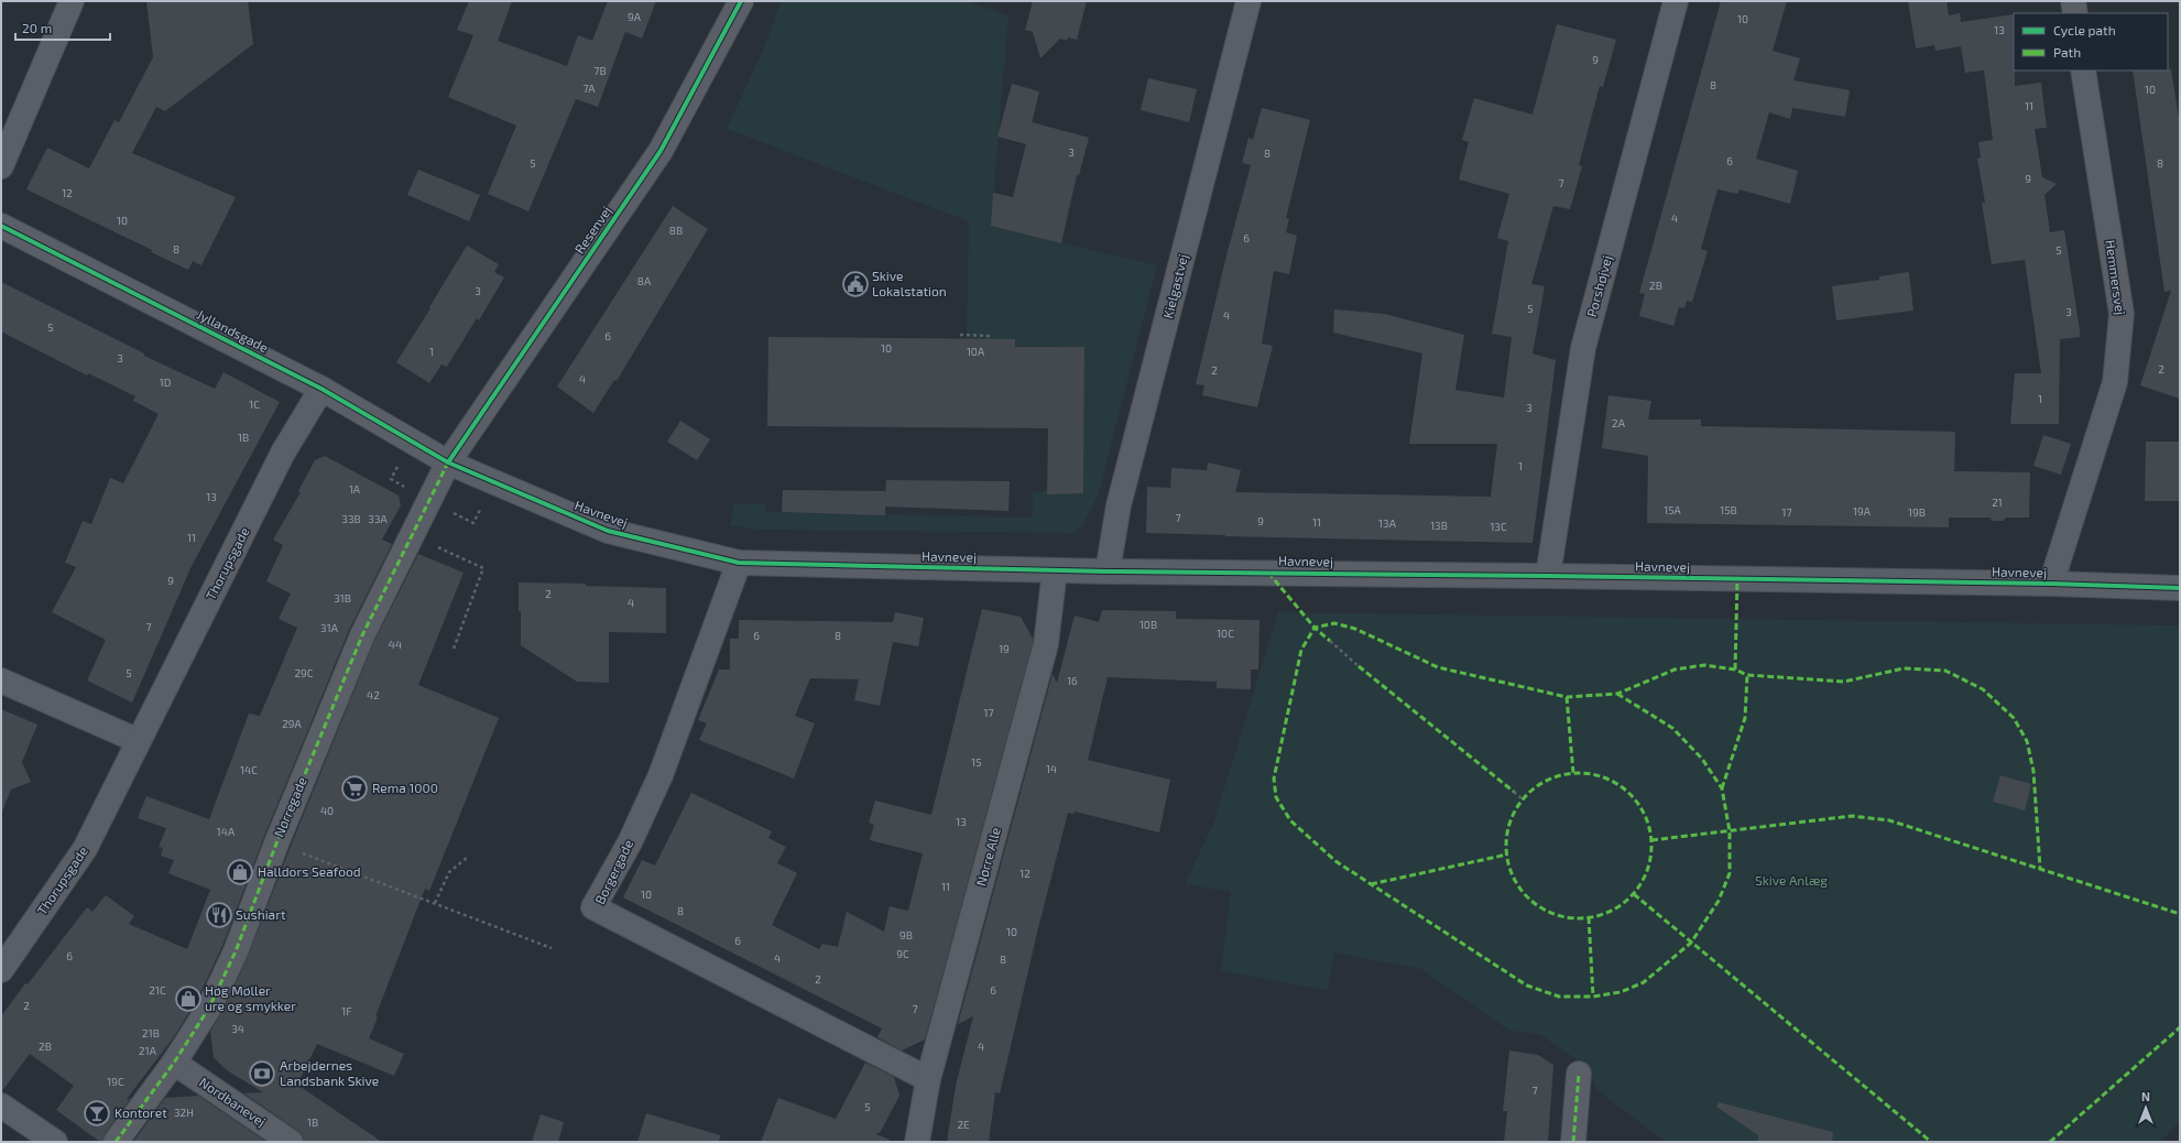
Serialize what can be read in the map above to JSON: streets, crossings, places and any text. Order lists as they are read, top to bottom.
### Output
{
  "streets": {
    "street": [
      "Resenvej",
      "Hemmersvej",
      "Kielgastvej",
      "Porshøjvej",
      "Jyllandsgade",
      "Havnevej",
      "Thorupsgade",
      "Nørregade",
      "Nørre Alle",
      "Borgergade",
      "Nordbanevej"
    ]
  },
  "crossings": [
    ["Resenvej", "Jyllandsgade"],
    ["Resenvej", "Havnevej"],
    ["Resenvej", "Nørregade"],
    ["Hemmersvej", "Havnevej"],
    ["Kielgastvej", "Havnevej"],
    ["Porshøjvej", "Havnevej"],
    ["Jyllandsgade", "Havnevej"],
    ["Jyllandsgade", "Thorupsgade"],
    ["Jyllandsgade", "Nørregade"],
    ["Havnevej", "Nørregade"],
    ["Havnevej", "Nørre Alle"],
    ["Havnevej", "Borgergade"],
    ["Nørregade", "Nordbanevej"],
    ["Nørre Alle", "Borgergade"]
  ],
  "parks": ["Skive Anlæg"],
  "places": {
    "public building": ["Skive Lokalstation"],
    "supermarket": ["Rema 1000"],
    "shop": ["Halldors Seafood", "Høg Møller ure og smykker"],
    "restaurant": ["Sushiart"],
    "bank": ["Arbejdernes Landsbank Skive"],
    "bar": ["Kontoret"]
  },
  "house_numbers": [
    "9A",
    "10",
    "13",
    "9",
    "7B",
    "8",
    "7A",
    "10",
    "11",
    "3",
    "8",
    "6",
    "5",
    "8",
    "9",
    "7",
    "12",
    "4",
    "10",
    "8B",
    "6",
    "8",
    "5",
    "8A",
    "2B",
    "3",
    "5",
    "3",
    "4",
    "5",
    "6",
    "10",
    "1",
    "10A",
    "3",
    "2",
    "2",
    "4",
    "1D",
    "1",
    "1C",
    "3",
    "2A",
    "1B",
    "1",
    "1A",
    "13",
    "21",
    "15A",
    "15B",
    "19A",
    "17",
    "19B",
    "7",
    "33B",
    "33A",
    "9",
    "11",
    "13A",
    "13B",
    "13C",
    "11",
    "9",
    "2",
    "31B",
    "4",
    "10B",
    "7",
    "31A",
    "10C",
    "6",
    "8",
    "44",
    "19",
    "5",
    "29C",
    "16",
    "42",
    "17",
    "29A",
    "15",
    "14",
    "14C",
    "40",
    "13",
    "14A",
    "12",
    "11",
    "10",
    "8",
    "10",
    "9B",
    "6",
    "9C",
    "6",
    "4",
    "8",
    "2",
    "21C",
    "6",
    "2",
    "7",
    "1F",
    "34",
    "21B",
    "2B",
    "4",
    "21A",
    "19C",
    "7",
    "5",
    "32H",
    "1B",
    "2E"
  ],
  "legend": ["Cycle path", "Path"],
  "scale_bar": "20 m",
  "north": "top"
}
